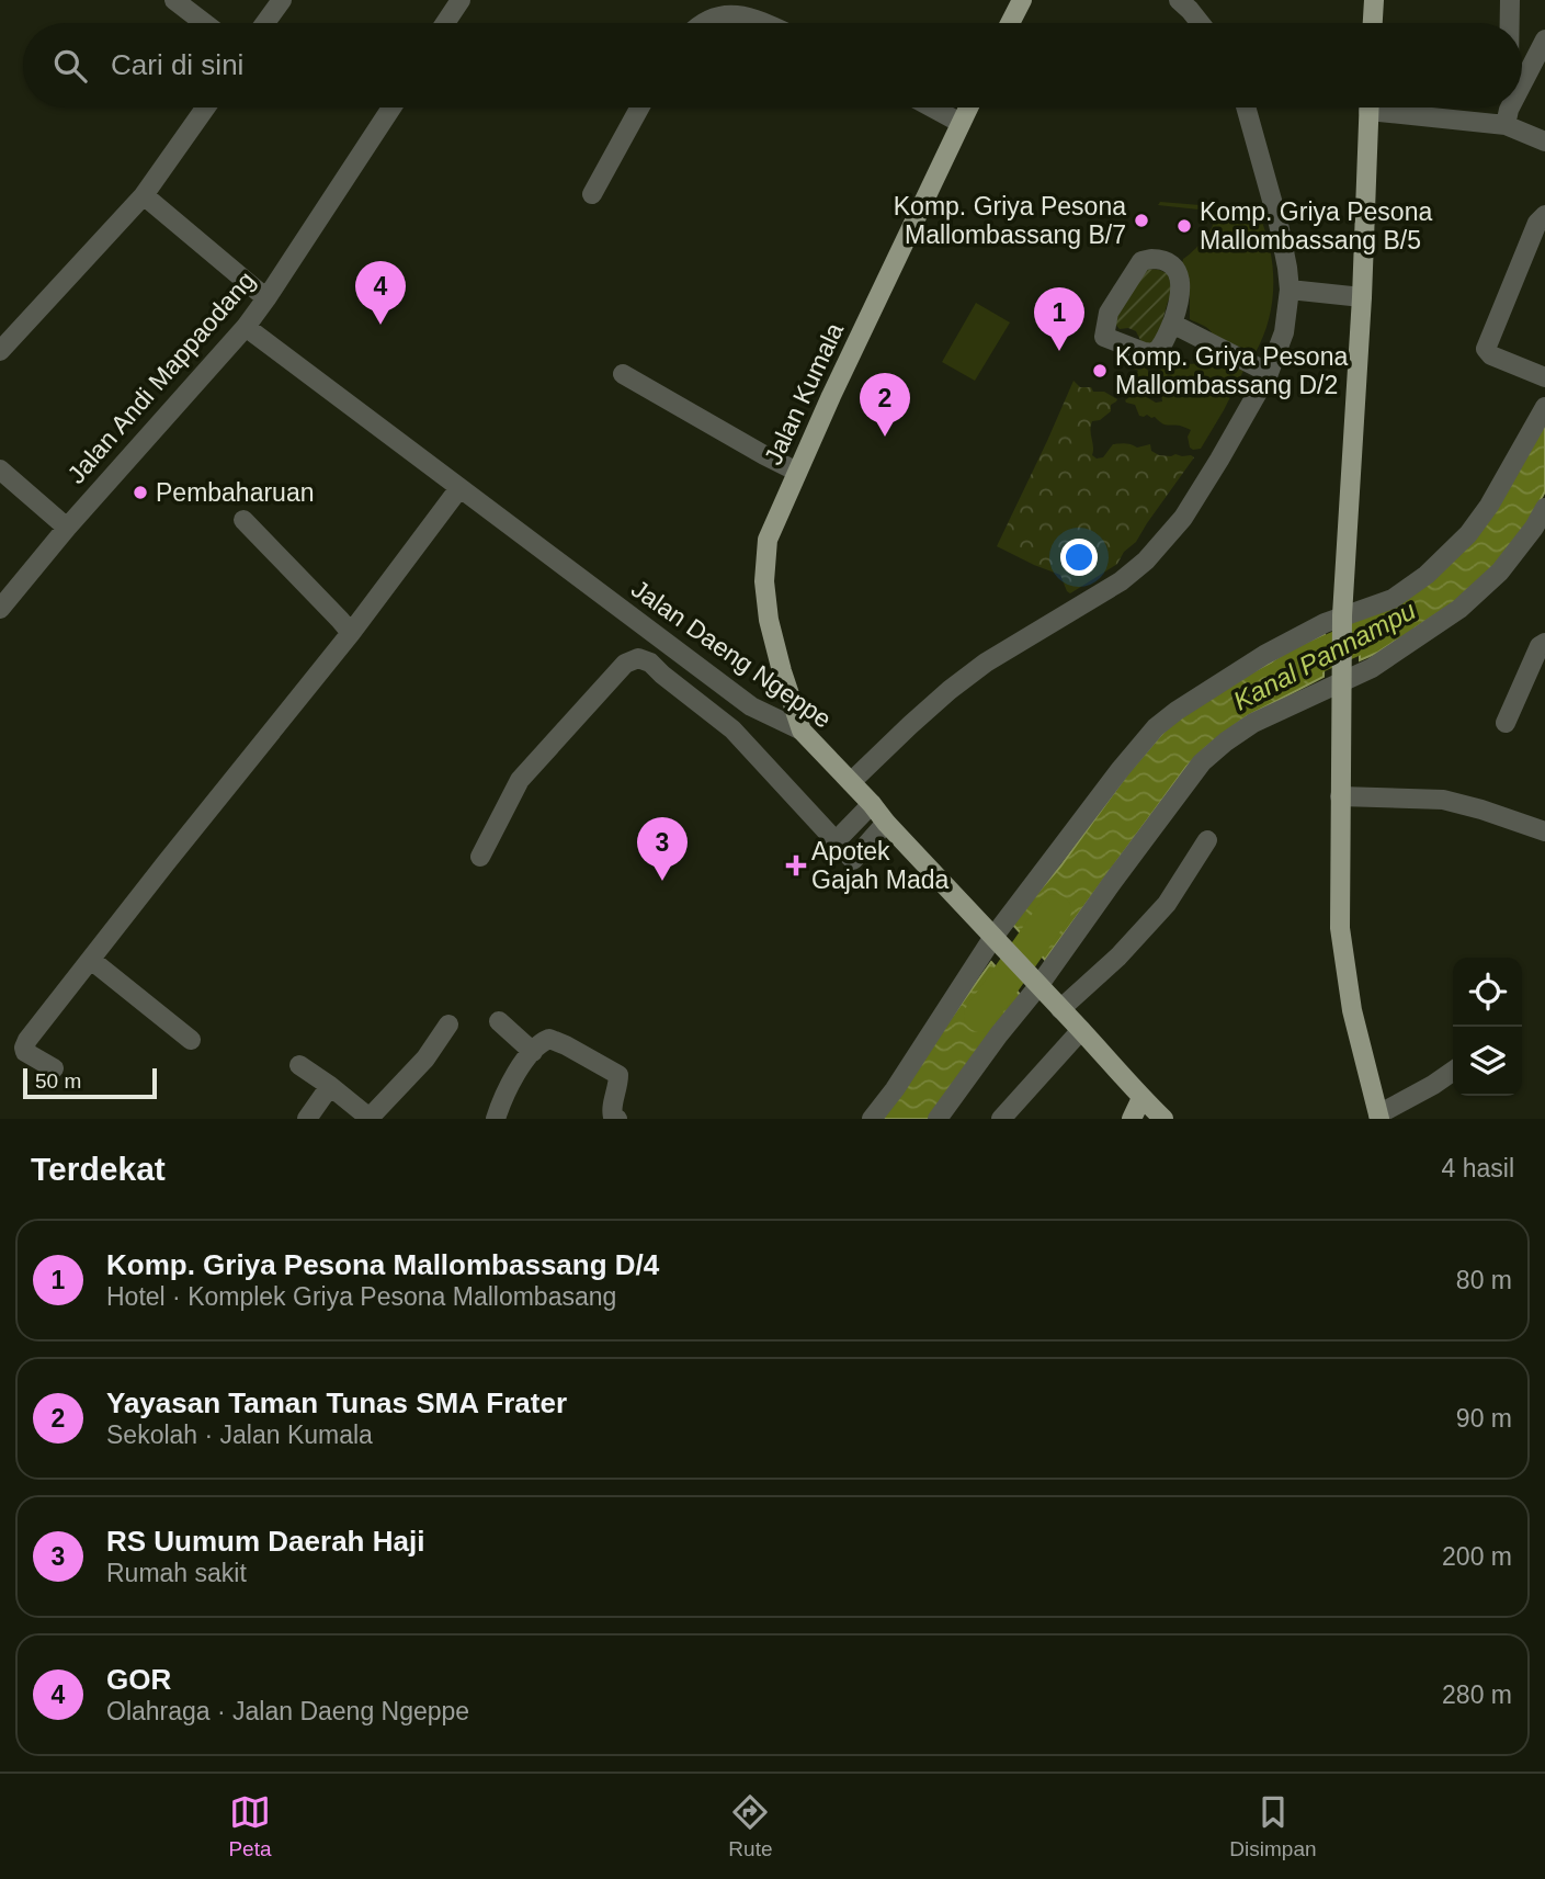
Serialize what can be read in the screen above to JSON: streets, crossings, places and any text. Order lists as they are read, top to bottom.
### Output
{
  "streets": {
    "main road": ["Jalan Kumala", "Jalan Daeng Ngeppe"],
    "street": ["Jalan Andi Mappaodang"]
  },
  "crossings": [
    ["Jalan Andi Mappaodang", "Jalan Daeng Ngeppe"],
    ["Jalan Kumala", "Jalan Daeng Ngeppe"]
  ],
  "water": ["Kanal Pannampu"],
  "places": {
    "other": [
      "Komp. Griya Pesona Mallombassang B/7",
      "Komp. Griya Pesona Mallombassang B/5",
      "Komp. Griya Pesona Mallombassang D/2",
      "Pembaharuan"
    ],
    "health": ["Apotek Gajah Mada"]
  },
  "scale_bar": "50 m",
  "page": {
    "search": "Cari di sini",
    "pins": [
      "4",
      "1",
      "2",
      "3"
    ],
    "scale": "50 m",
    "heading": ["Terdekat", "4 hasil"],
    "list": [
      {
        "mark": "1",
        "name": "Komp. Griya Pesona Mallombassang D/4",
        "note": "Hotel · Komplek Griya Pesona Mallombasang",
        "value": "80 m"
      },
      {
        "mark": "2",
        "name": "Yayasan Taman Tunas SMA Frater",
        "note": "Sekolah · Jalan Kumala",
        "value": "90 m"
      },
      {
        "mark": "3",
        "name": "RS Uumum Daerah Haji",
        "note": "Rumah sakit",
        "value": "200 m"
      },
      {
        "mark": "4",
        "name": "GOR",
        "note": "Olahraga · Jalan Daeng Ngeppe",
        "value": "280 m"
      }
    ],
    "nav": ["Peta", "Rute", "Disimpan"]
  }
}
